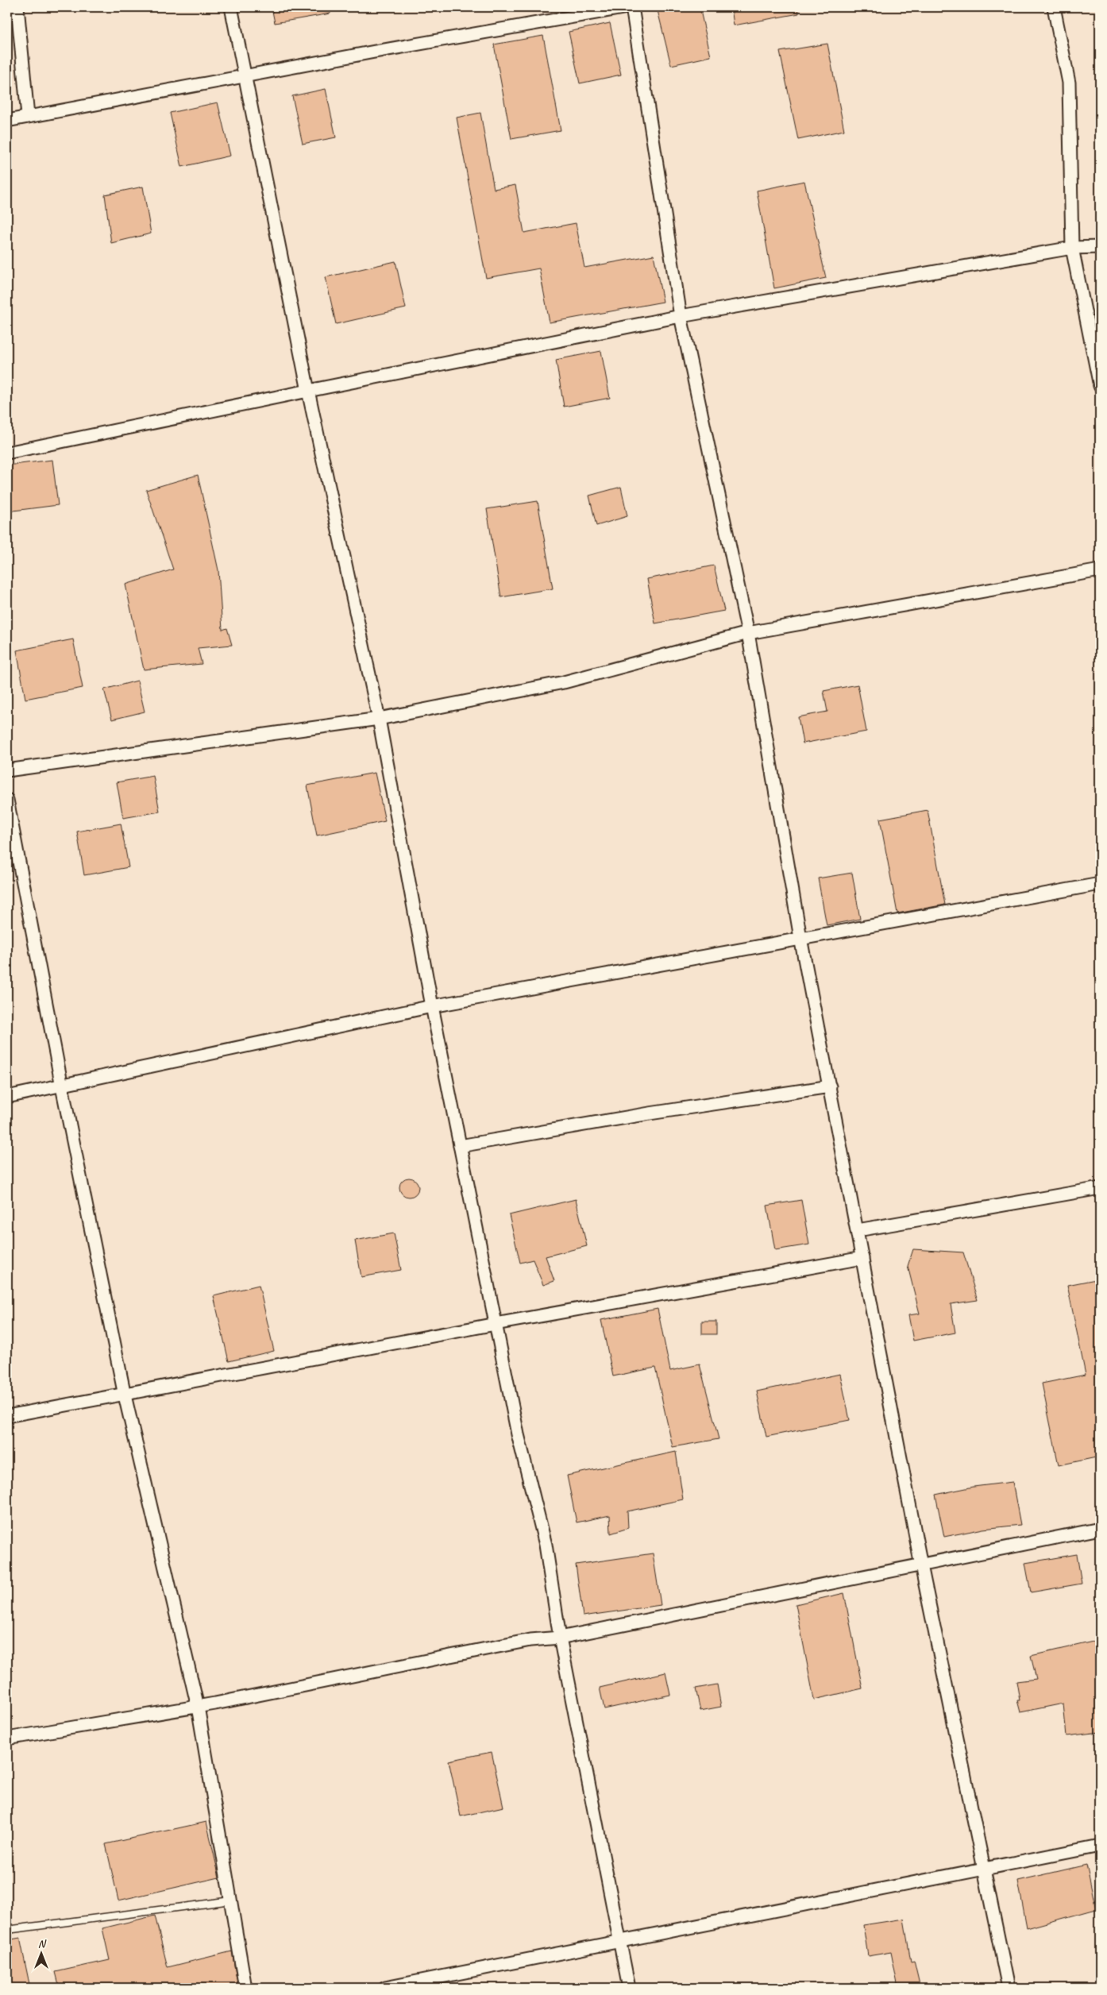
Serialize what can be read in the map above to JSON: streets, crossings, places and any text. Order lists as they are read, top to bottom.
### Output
{
  "north": "top"
}
